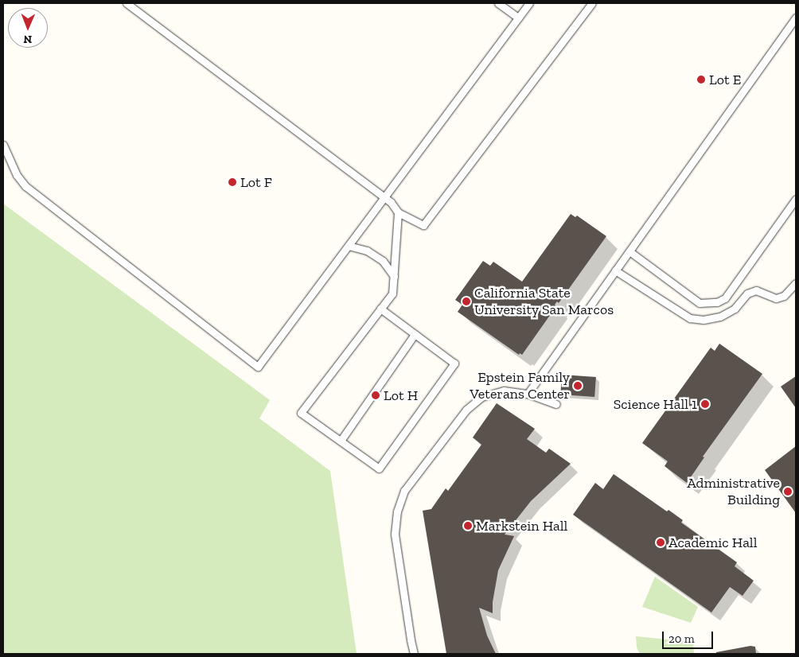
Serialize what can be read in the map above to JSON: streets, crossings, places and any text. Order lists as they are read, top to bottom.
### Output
{
  "places": [
    "Lot E",
    "Lot F",
    "California State University San Marcos",
    "Epstein Family Veterans Center",
    "Lot H",
    "Science Hall 1",
    "Administrative Building",
    "Markstein Hall",
    "Academic Hall"
  ],
  "scale_bar": "20 m",
  "north": "bottom"
}
